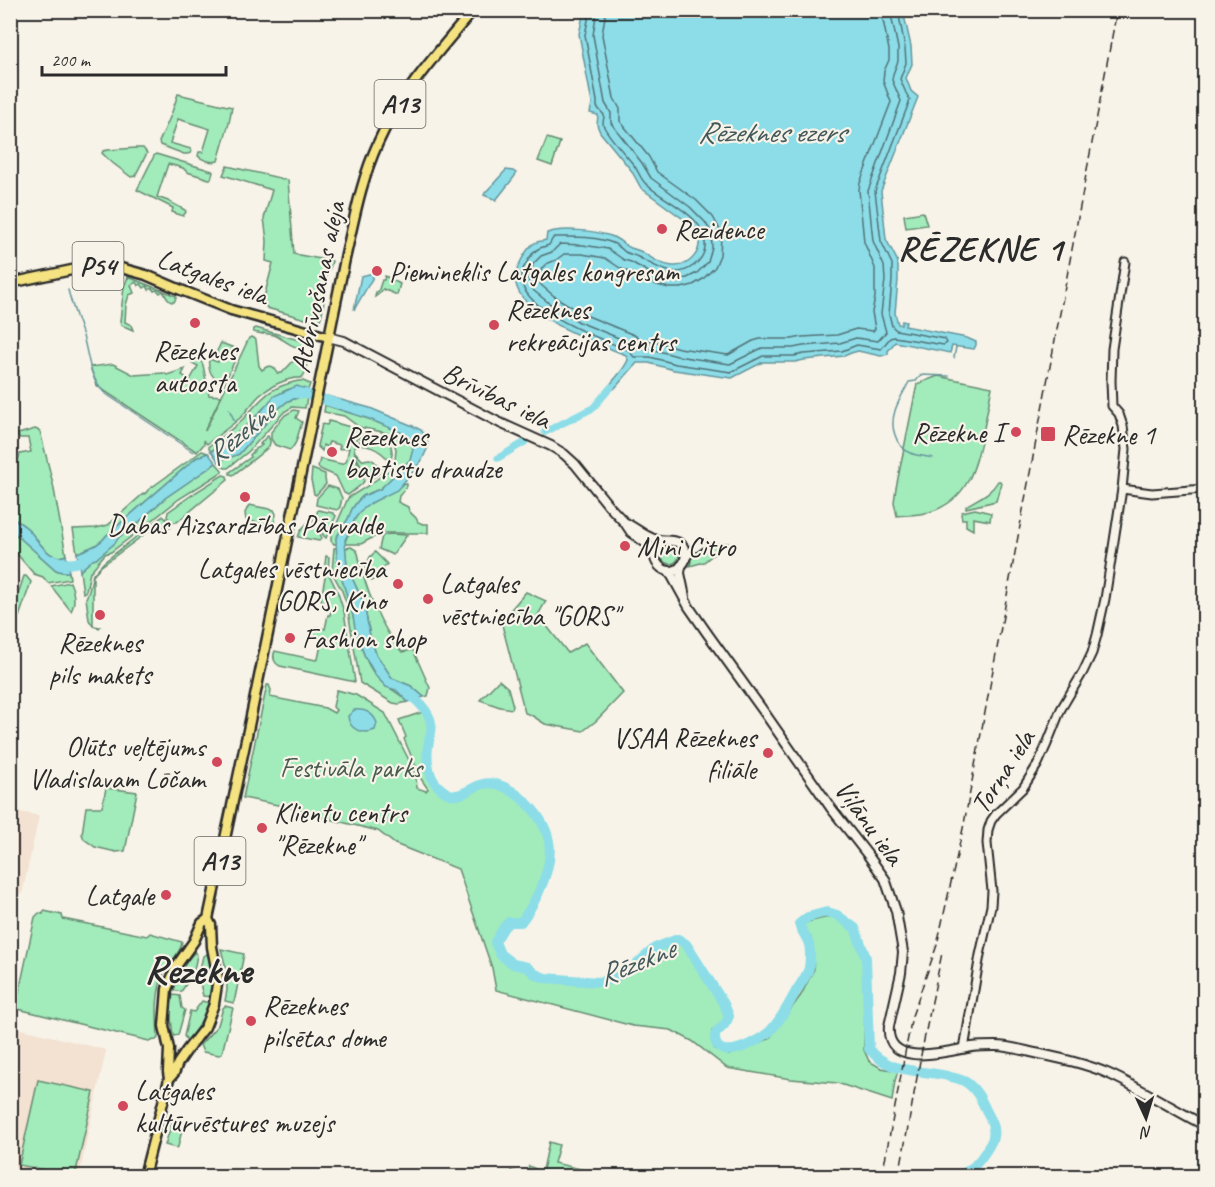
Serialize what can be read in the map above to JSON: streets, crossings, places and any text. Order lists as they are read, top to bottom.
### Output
{
  "streets": {
    "main road": [
      "A13",
      "P54",
      "Latgales iela",
      "Atbrīvošanas aleja",
      "Brīvības iela",
      "Viļānu iela"
    ],
    "street": ["Torņa iela"]
  },
  "crossings": [
    ["Latgales iela", "Atbrīvošanas aleja"],
    ["Latgales iela", "Brīvības iela"],
    ["Atbrīvošanas aleja", "Brīvības iela"],
    ["Torņa iela", "Viļānu iela"]
  ],
  "districts": ["RĒZEKNE 1", "Rezekne"],
  "water": ["Rēzeknes ezers", "Rēzekne"],
  "parks": ["Festivāla parks"],
  "places": {
    "other": [
      "Rezidence",
      "Piemineklis Latgales kongresam",
      "Rēzeknes autoosta",
      "Rēzeknes rekreācijas centrs",
      "Rēzekne I",
      "Rēzeknes baptistu draudze",
      "Dabas Aizsardzības Pārvalde",
      "Mini Citro",
      "Latgales vēstniecība GORS, Kino",
      "Latgales vēstniecība \"GORS\"",
      "Rēzeknes pils makets",
      "Fashion shop",
      "VSAA Rēzeknes filiāle",
      "Olūts veļtējums Vladislavam Lōčam",
      "Klientu centrs \"Rēzekne\"",
      "Latgale",
      "Rēzeknes pilsētas dome",
      "Latgales kultūrvēstures muzejs"
    ],
    "transit": ["Rēzekne 1"]
  },
  "scale_bar": "200 m",
  "north": "bottom"
}
